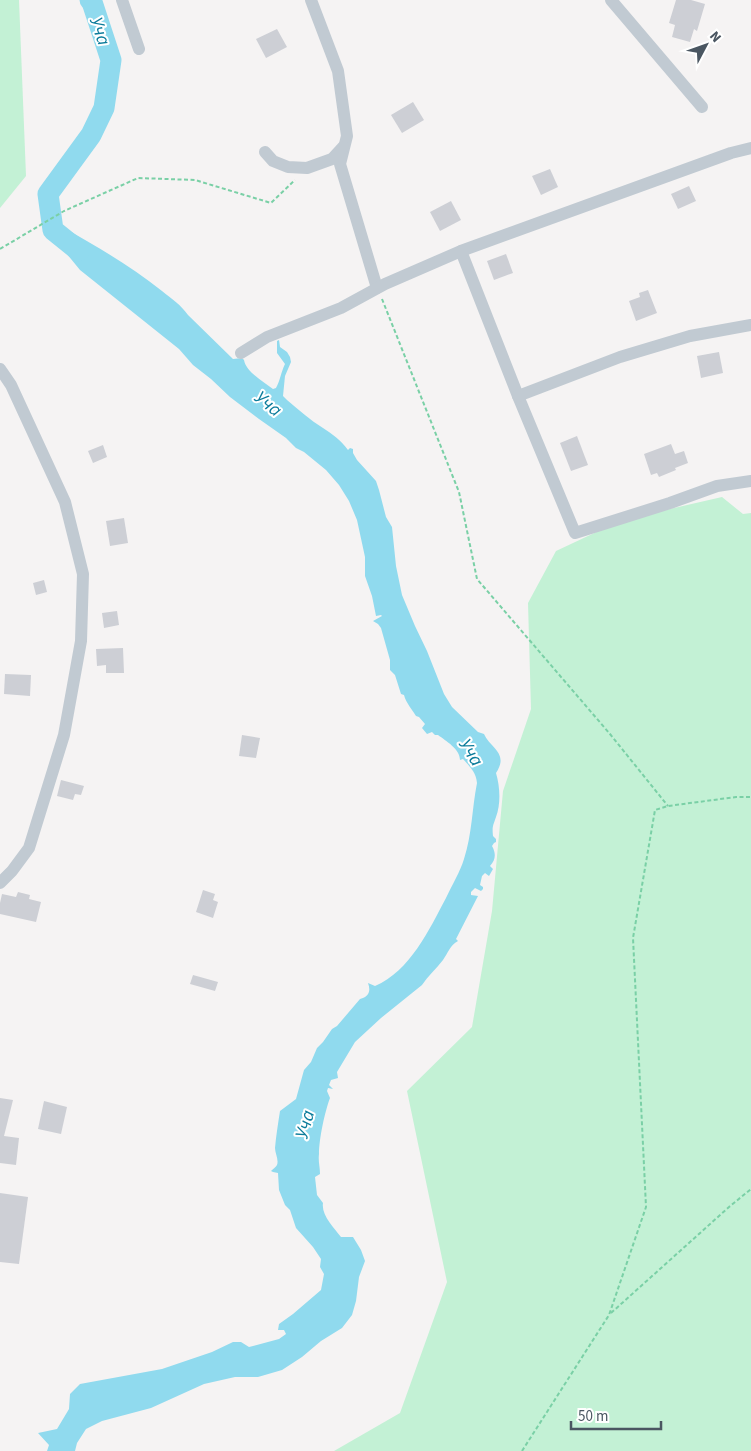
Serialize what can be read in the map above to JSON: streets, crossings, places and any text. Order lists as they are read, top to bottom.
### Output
{
  "water": ["Уча"],
  "scale_bar": "50 m",
  "north": "top right"
}
